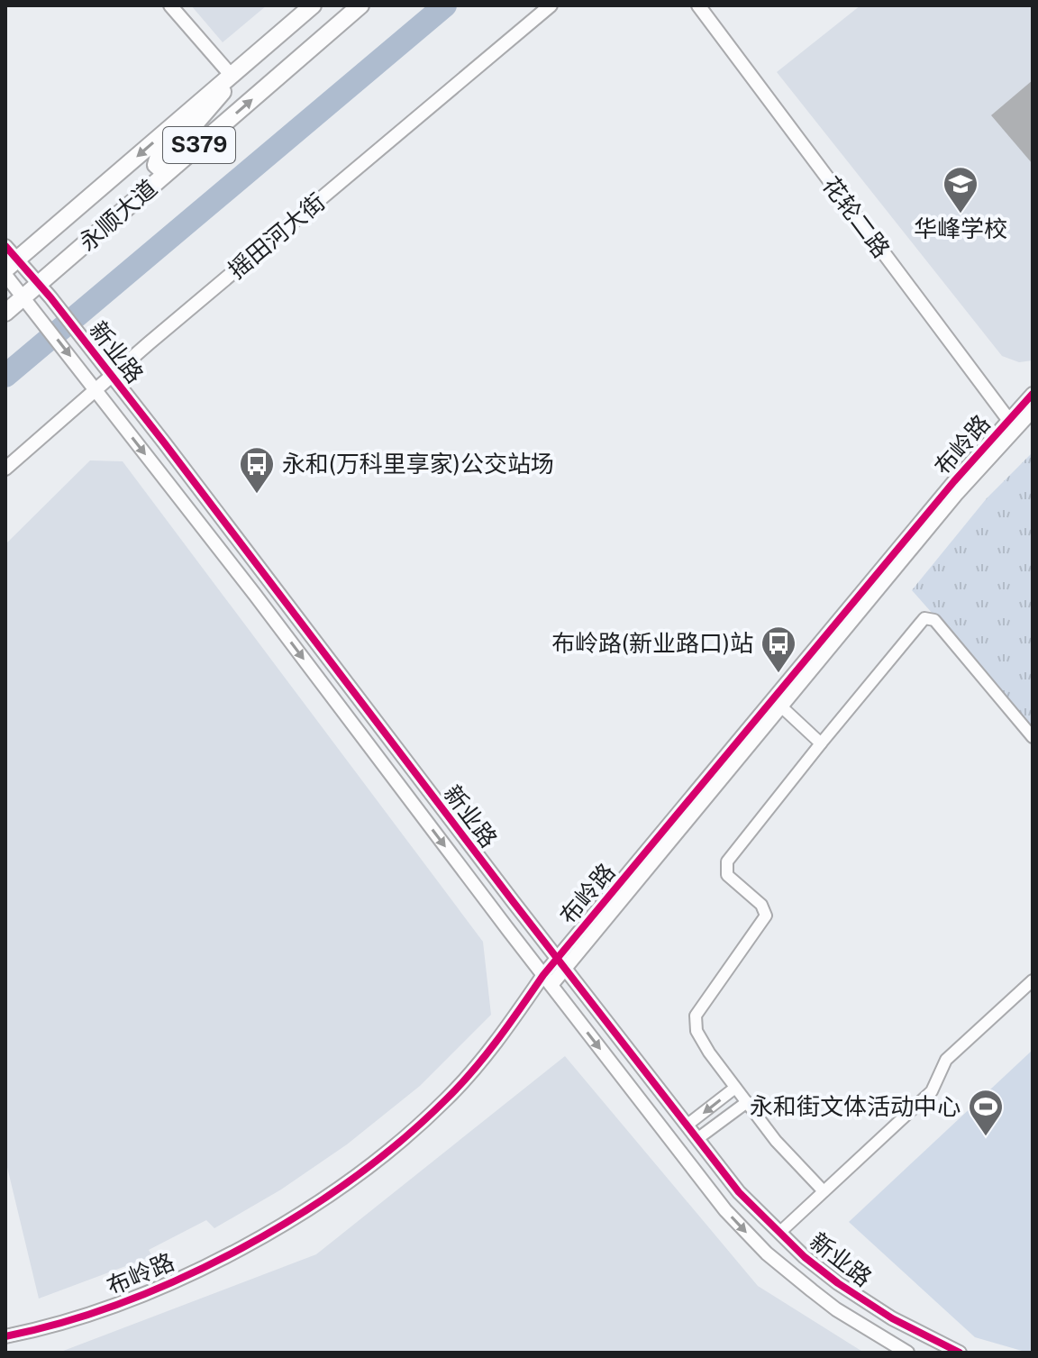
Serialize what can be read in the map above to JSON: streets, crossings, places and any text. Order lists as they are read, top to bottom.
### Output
{
  "streets": {
    "main road": ["S379", "永顺大道"],
    "street": [
      "花轮二路",
      "摇田河大街",
      "新业路",
      "布岭路"
    ]
  },
  "crossings": [
    ["永顺大道", "新业路"],
    ["花轮二路", "布岭路"],
    ["摇田河大街", "新业路"],
    ["新业路", "布岭路"]
  ],
  "places": {
    "school or university": ["华峰学校"],
    "bus stop": ["永和(万科里享家)公交站场", "布岭路(新业路口)站"],
    "sports": ["永和街文体活动中心"]
  }
}
